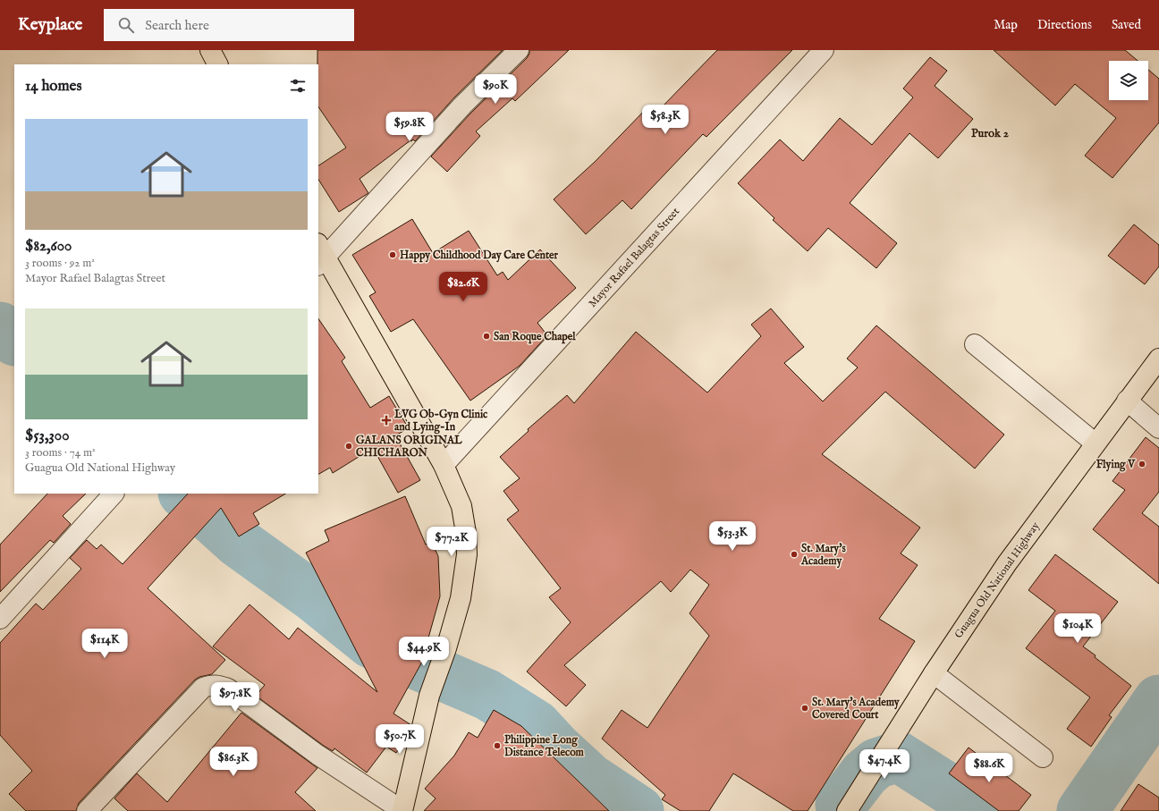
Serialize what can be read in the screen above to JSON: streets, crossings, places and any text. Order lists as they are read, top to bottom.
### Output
{
  "streets": {
    "main road": ["Guagua Old National Highway"],
    "street": ["Mayor Rafael Balagtas Street"]
  },
  "districts": ["Purok 2"],
  "places": {
    "other": [
      "Happy Childhood Day Care Center",
      "San Roque Chapel",
      "GALANS ORIGINAL CHICHARON",
      "Flying V",
      "St. Mary's Academy",
      "St. Mary's Academy Covered Court",
      "Philippine Long Distance Telecom"
    ],
    "health": ["LVG Ob-Gyn Clinic and Lying-In"]
  },
  "page": {
    "header": "Keyplace",
    "search": "Search here",
    "nav": ["Map", "Directions", "Saved"],
    "heading": "14 homes",
    "price": [
      "$90K",
      "$58.3K",
      "$59.8K",
      "$82.6K",
      "$53.3K",
      "$77.2K",
      "$104K",
      "$114K",
      "$44.9K",
      "$97.8K",
      "$50.7K",
      "$86.3K",
      "$47.4K",
      "$88.6K"
    ],
    "list": [
      {
        "name": "$82,600",
        "note": "3 rooms · 92 m² · Mayor Rafael Balagtas Street"
      },
      {
        "name": "$53,300",
        "note": "3 rooms · 74 m² · Guagua Old National Highway"
      }
    ]
  }
}
